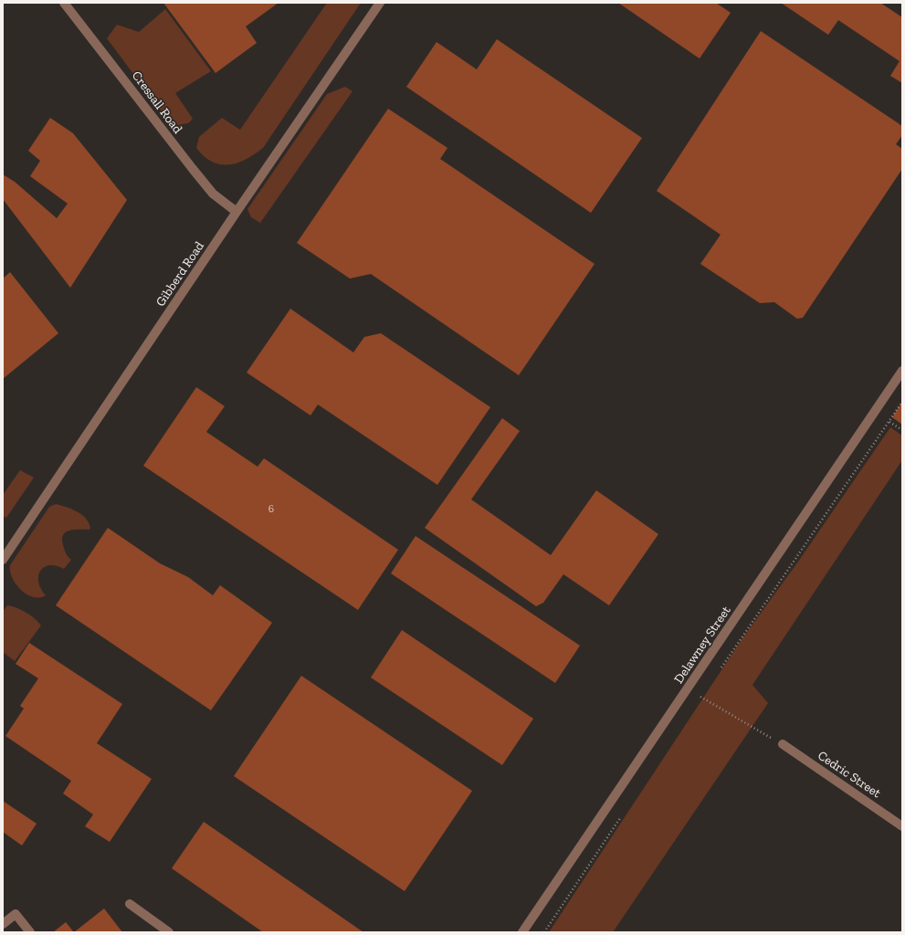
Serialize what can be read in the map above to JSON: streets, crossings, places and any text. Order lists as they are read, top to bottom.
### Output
{
  "streets": {
    "street": [
      "Cressall Road",
      "Gibberd Road",
      "Delawney Street",
      "Cedric Street"
    ]
  },
  "crossings": [
    ["Cressall Road", "Gibberd Road"]
  ],
  "house_numbers": ["6"]
}
